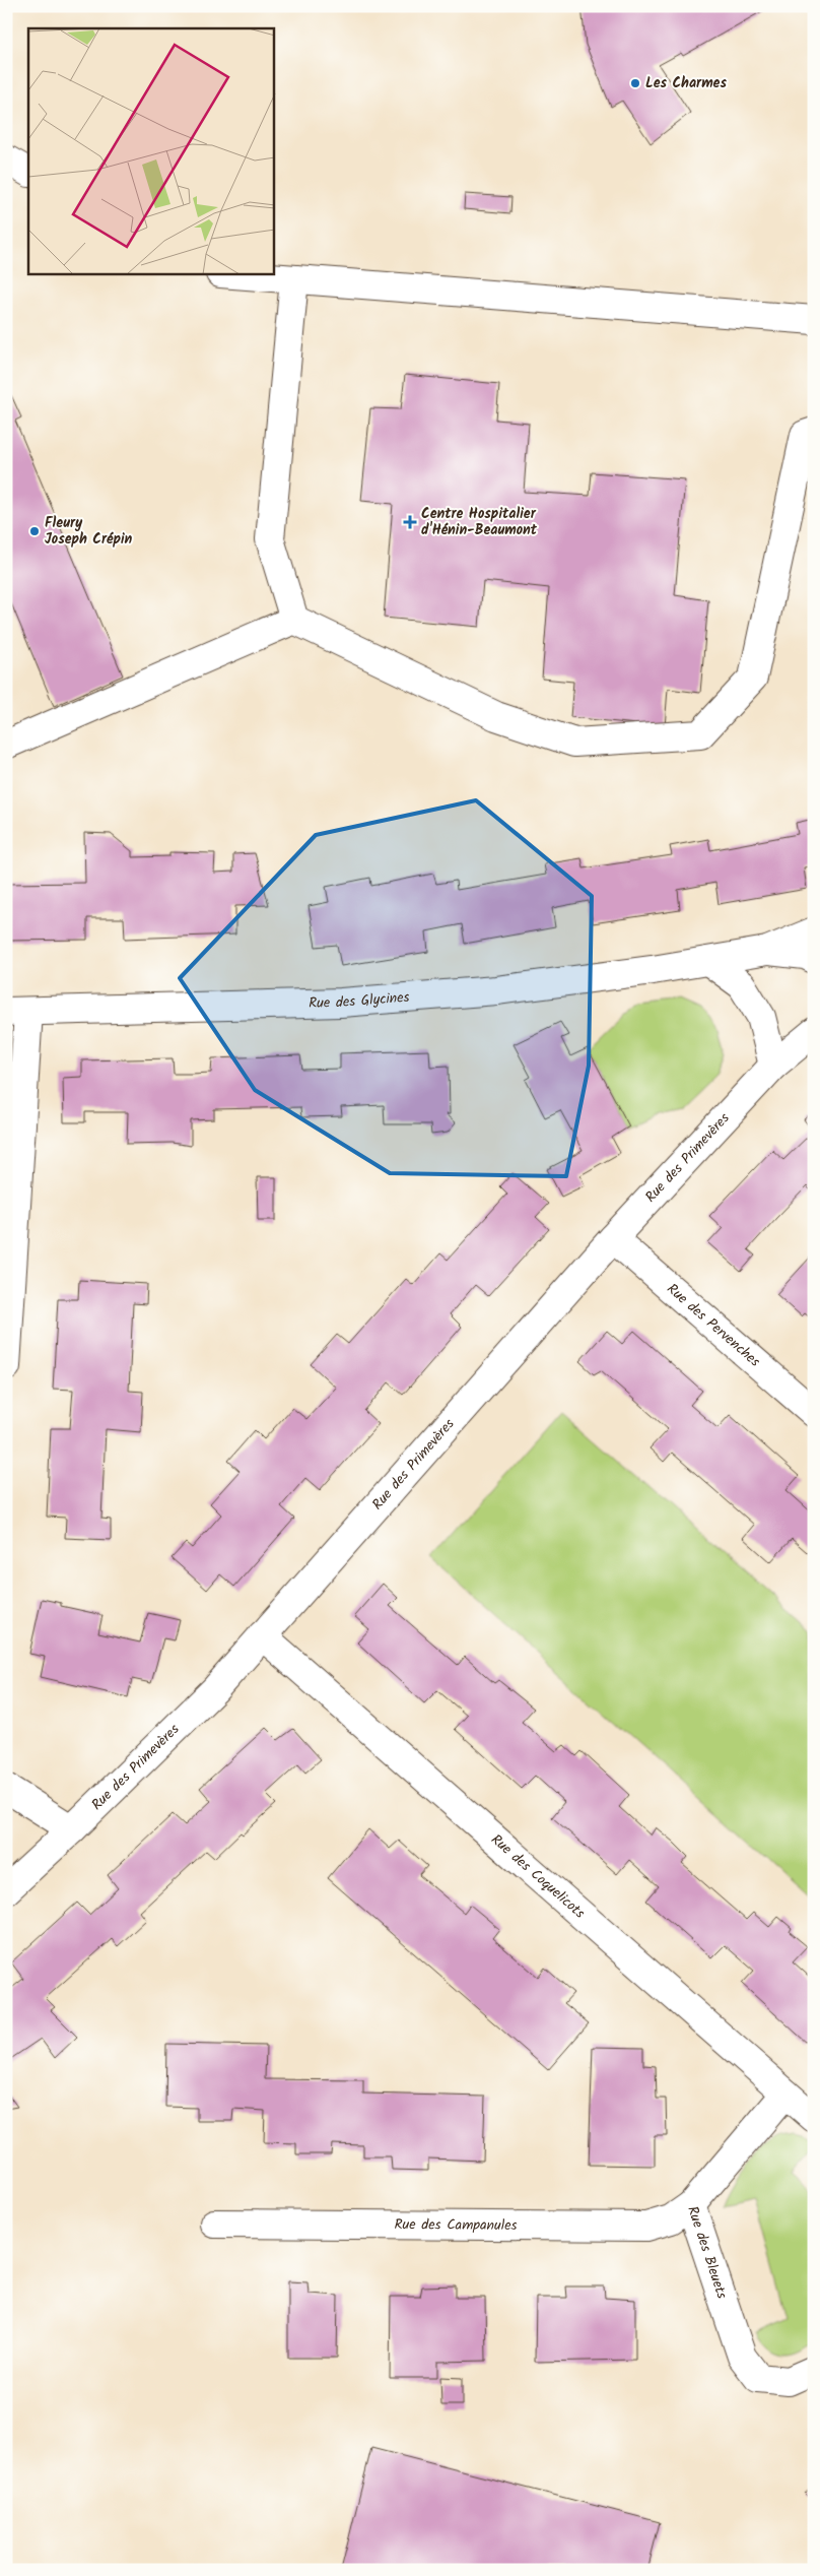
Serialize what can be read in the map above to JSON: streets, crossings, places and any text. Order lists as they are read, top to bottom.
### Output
{
  "streets": {
    "street": [
      "Rue des Glycines",
      "Rue des Primevères",
      "Rue des Pervenches",
      "Rue des Coquelicots",
      "Rue des Campanules",
      "Rue des Bleuets"
    ]
  },
  "crossings": [
    ["Rue des Primevères", "Rue des Pervenches"],
    ["Rue des Primevères", "Rue des Coquelicots"],
    ["Rue des Coquelicots", "Rue des Bleuets"],
    ["Rue des Campanules", "Rue des Bleuets"]
  ],
  "places": {
    "other": ["Les Charmes", "Fleury Joseph Crépin"],
    "health": ["Centre Hospitalier d'Hénin-Beaumont"]
  }
}
